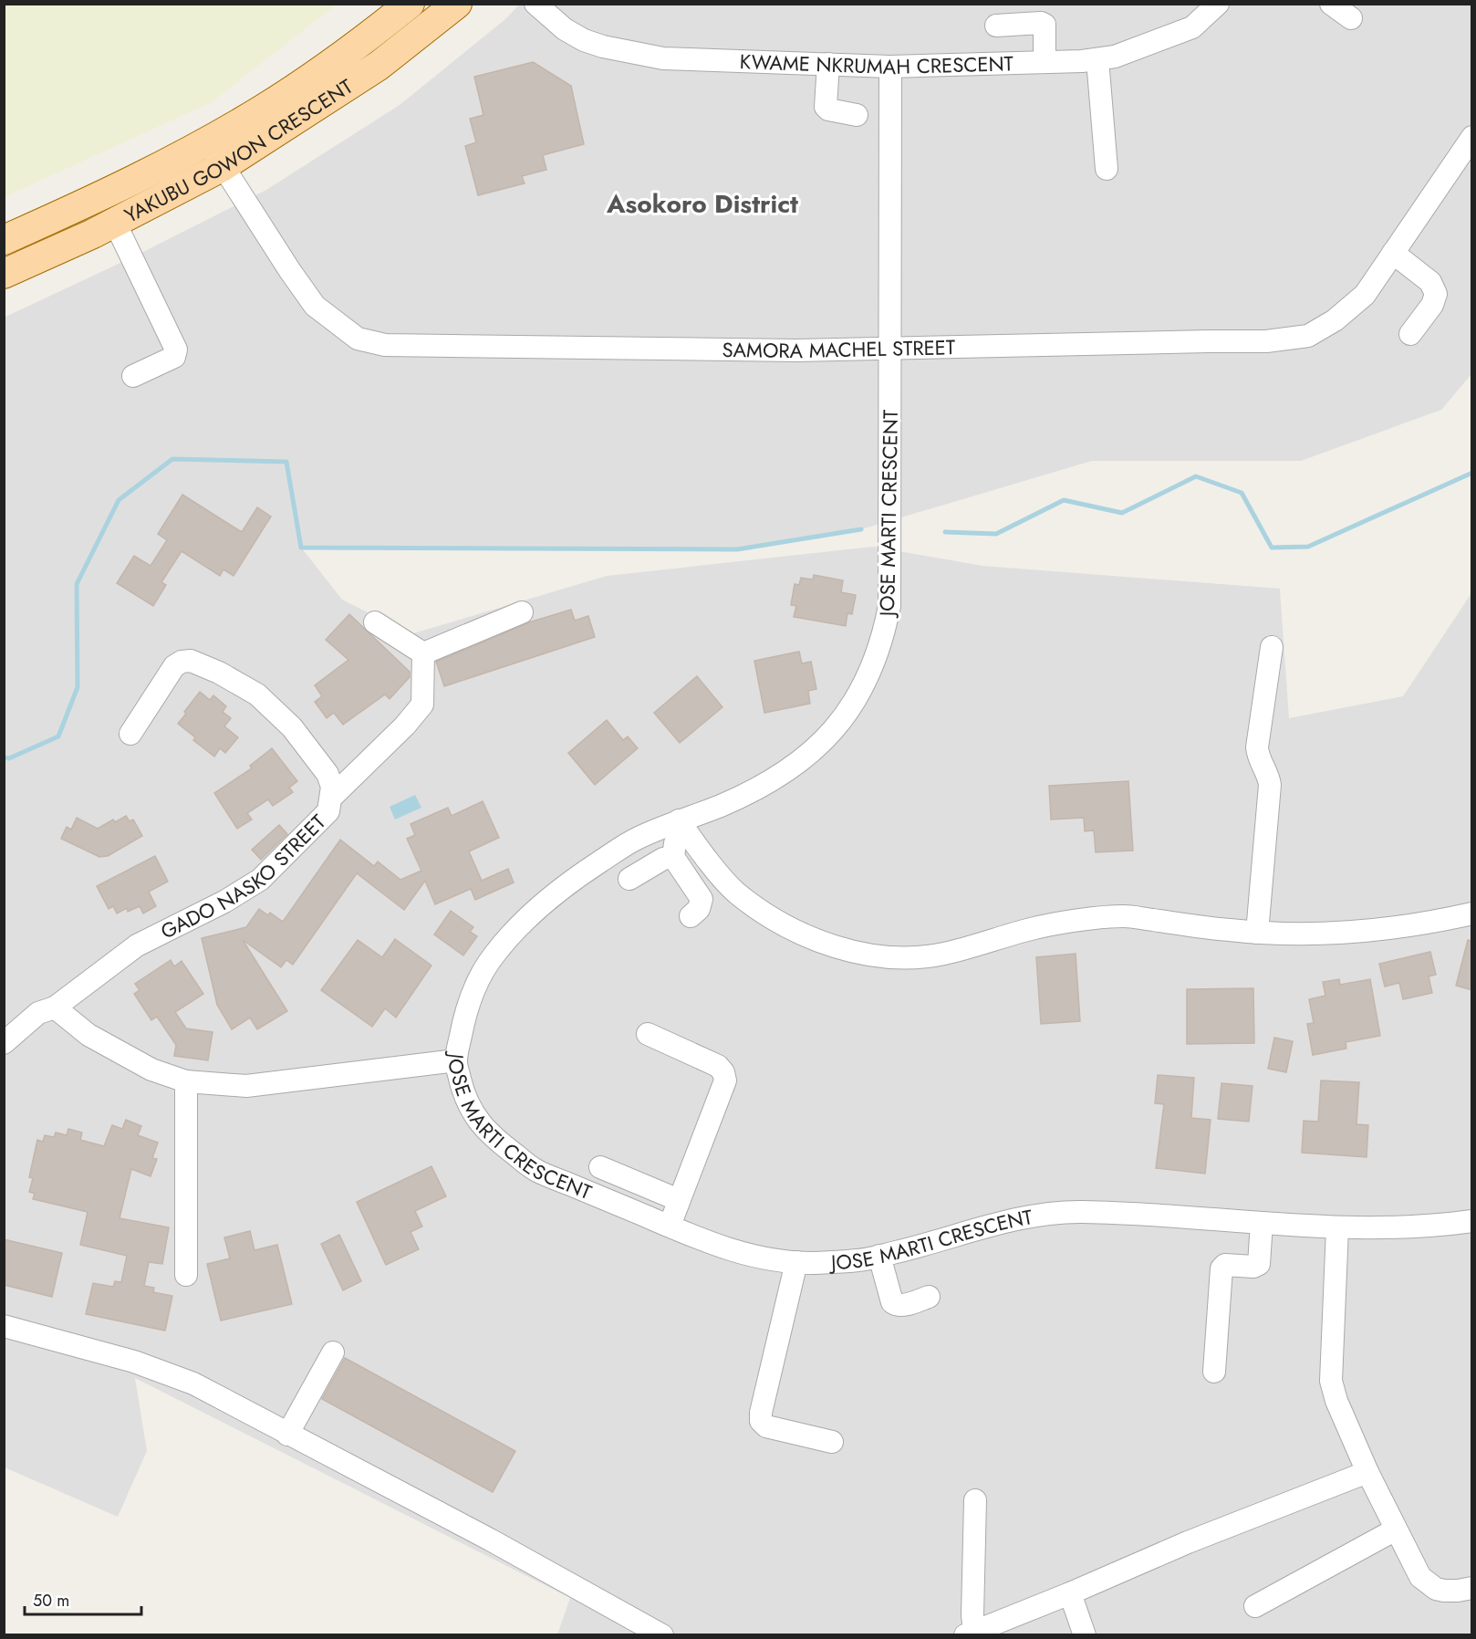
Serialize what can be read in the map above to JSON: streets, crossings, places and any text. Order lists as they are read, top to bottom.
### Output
{
  "streets": {
    "main road": ["YAKUBU GOWON CRESCENT"],
    "street": [
      "KWAME NKRUMAH CRESCENT",
      "SAMORA MACHEL STREET",
      "JOSE MARTI CRESCENT",
      "GADO NASKO STREET"
    ]
  },
  "crossings": [
    ["KWAME NKRUMAH CRESCENT", "JOSE MARTI CRESCENT"],
    ["YAKUBU GOWON CRESCENT", "SAMORA MACHEL STREET"],
    ["SAMORA MACHEL STREET", "JOSE MARTI CRESCENT"]
  ],
  "districts": ["Asokoro District"],
  "scale_bar": "50 m"
}
